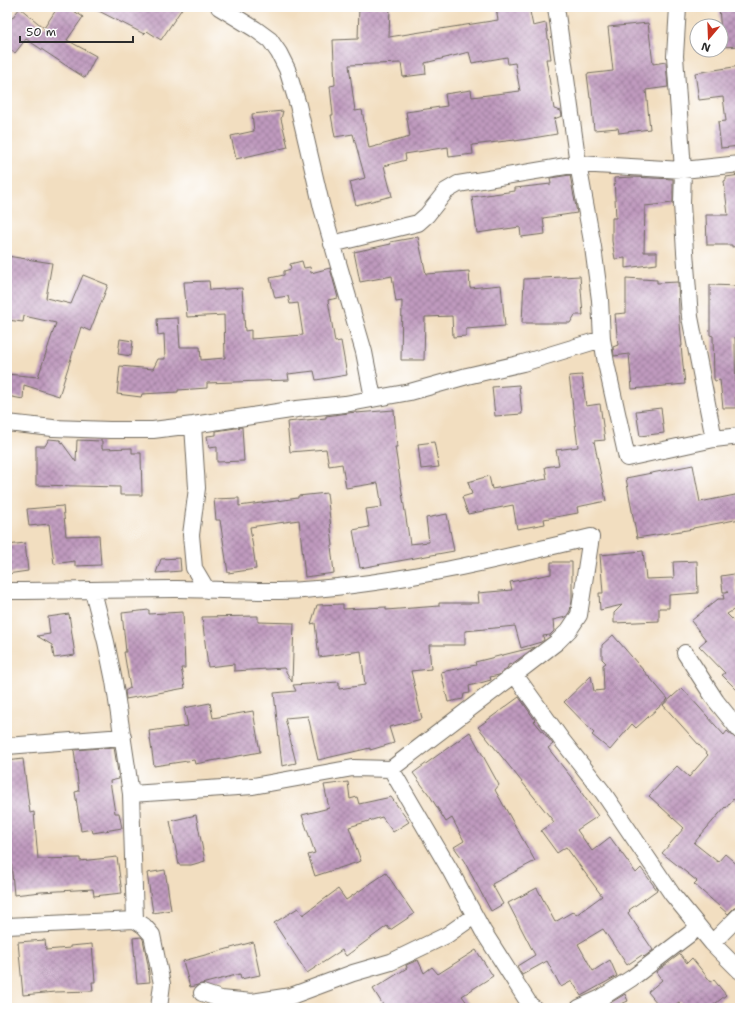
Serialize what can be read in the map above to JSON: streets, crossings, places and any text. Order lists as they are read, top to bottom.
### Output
{
  "scale_bar": "50 m",
  "north": "bottom"
}
